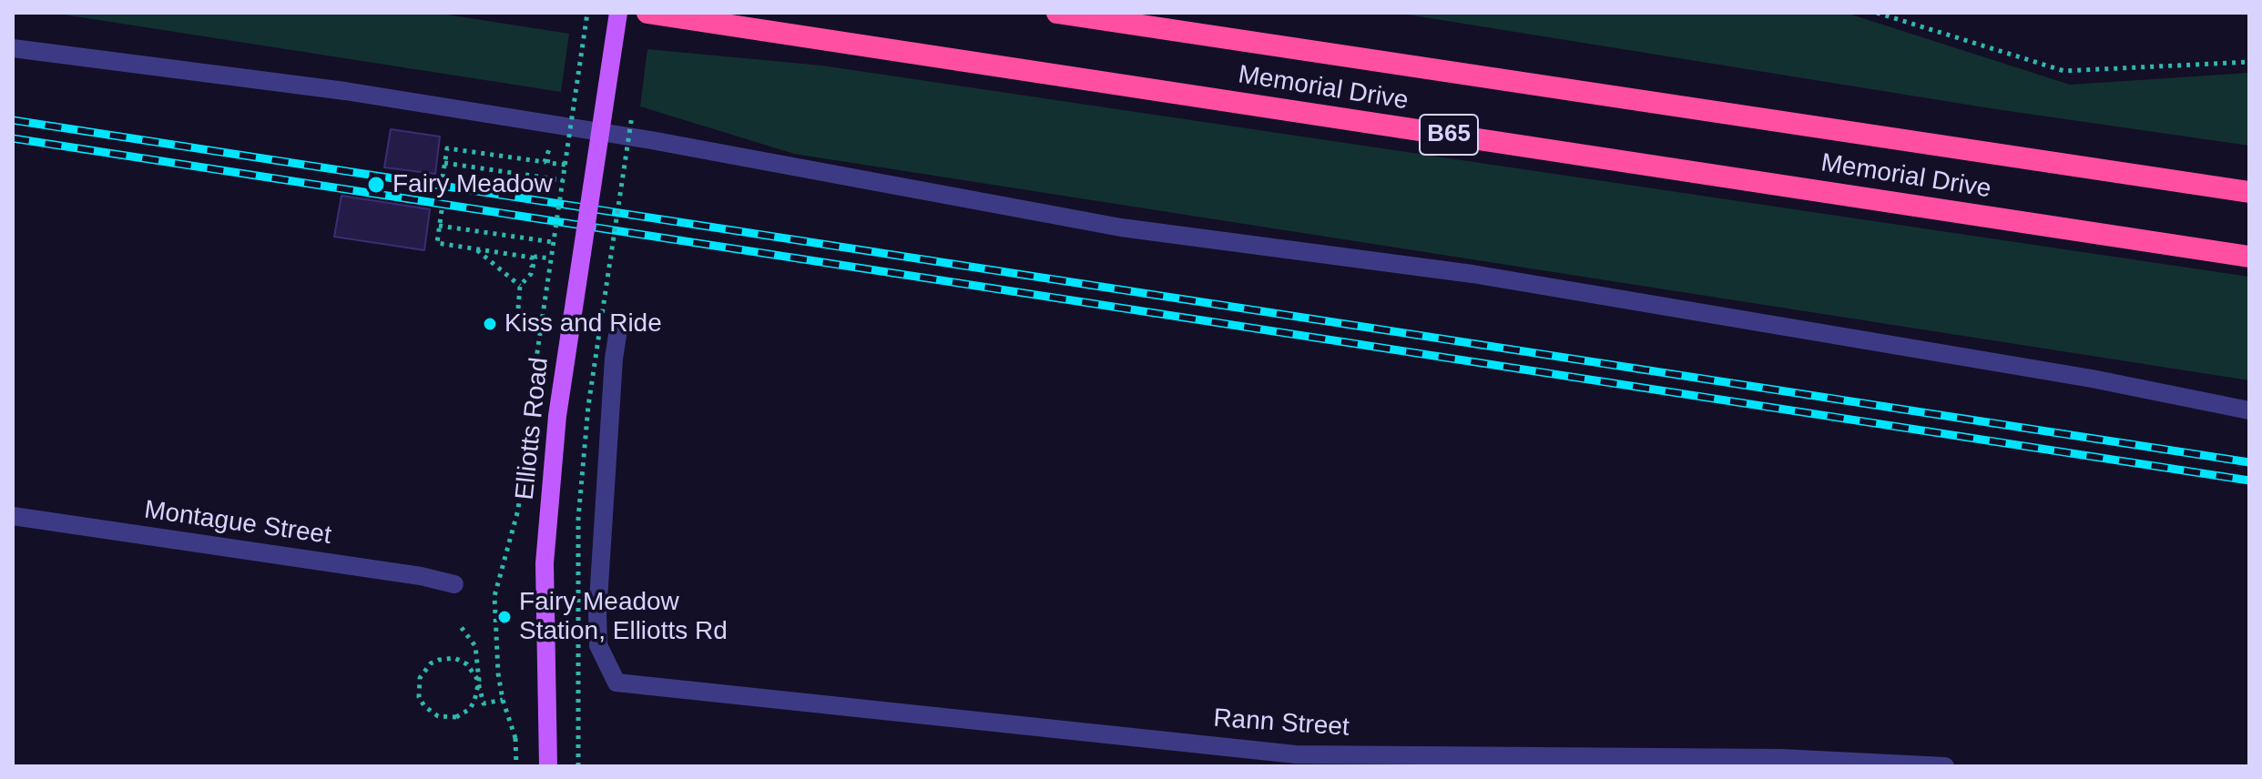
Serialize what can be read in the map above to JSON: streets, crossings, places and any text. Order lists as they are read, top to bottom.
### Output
{
  "streets": {
    "highway": ["Memorial Drive", "B65"],
    "main road": ["Elliotts Road"],
    "street": ["Montague Street", "Rann Street"]
  },
  "places": ["Fairy Meadow", "Kiss and Ride", "Fairy Meadow Station, Elliotts Rd"]
}
